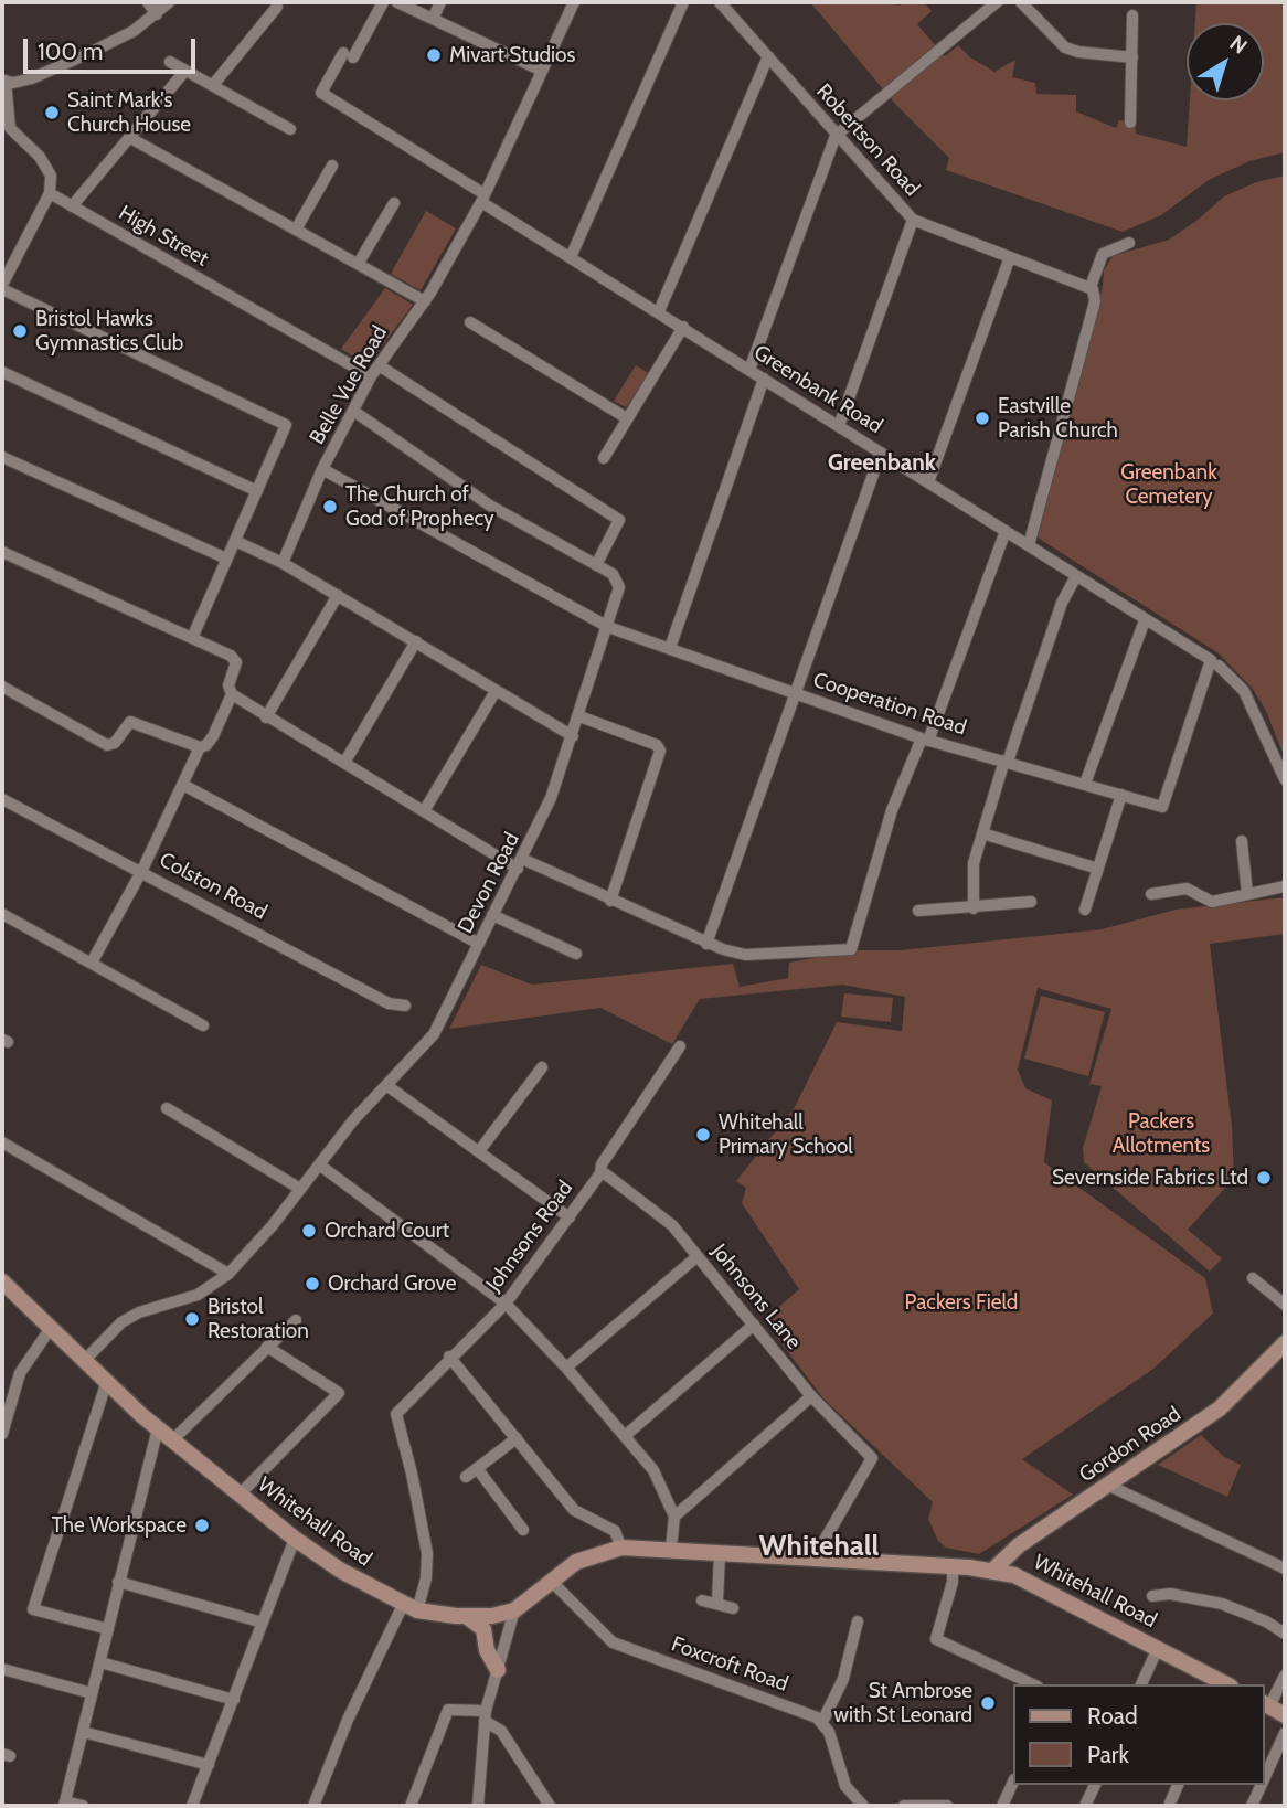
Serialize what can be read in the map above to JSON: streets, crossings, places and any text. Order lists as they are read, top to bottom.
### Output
{
  "streets": {
    "main road": ["Gordon Road", "Whitehall Road"],
    "street": [
      "Robertson Road",
      "High Street",
      "Belle Vue Road",
      "Greenbank Road",
      "Cooperation Road",
      "Devon Road",
      "Colston Road",
      "Johnsons Road",
      "Johnsons Lane",
      "Foxcroft Road"
    ]
  },
  "crossings": [
    ["High Street", "Belle Vue Road"],
    ["Belle Vue Road", "Greenbank Road"],
    ["Belle Vue Road", "Cooperation Road"],
    ["Belle Vue Road", "Devon Road"],
    ["Greenbank Road", "Cooperation Road"],
    ["Cooperation Road", "Devon Road"],
    ["Devon Road", "Whitehall Road"],
    ["Johnsons Road", "Johnsons Lane"],
    ["Johnsons Road", "Whitehall Road"],
    ["Johnsons Lane", "Whitehall Road"],
    ["Gordon Road", "Whitehall Road"],
    ["Whitehall Road", "Foxcroft Road"]
  ],
  "districts": ["Greenbank", "Whitehall"],
  "parks": ["Greenbank Cemetery", "Packers Allotments", "Packers Field"],
  "places": [
    "Mivart Studios",
    "Saint Mark's Church House",
    "Bristol Hawks Gymnastics Club",
    "Eastville Parish Church",
    "The Church of God of Prophecy",
    "Whitehall Primary School",
    "Severnside Fabrics Ltd",
    "Orchard Court",
    "Orchard Grove",
    "Bristol Restoration",
    "The Workspace",
    "St Ambrose with St Leonard"
  ],
  "legend": ["Road", "Park"],
  "scale_bar": "100 m",
  "north": "top right"
}
